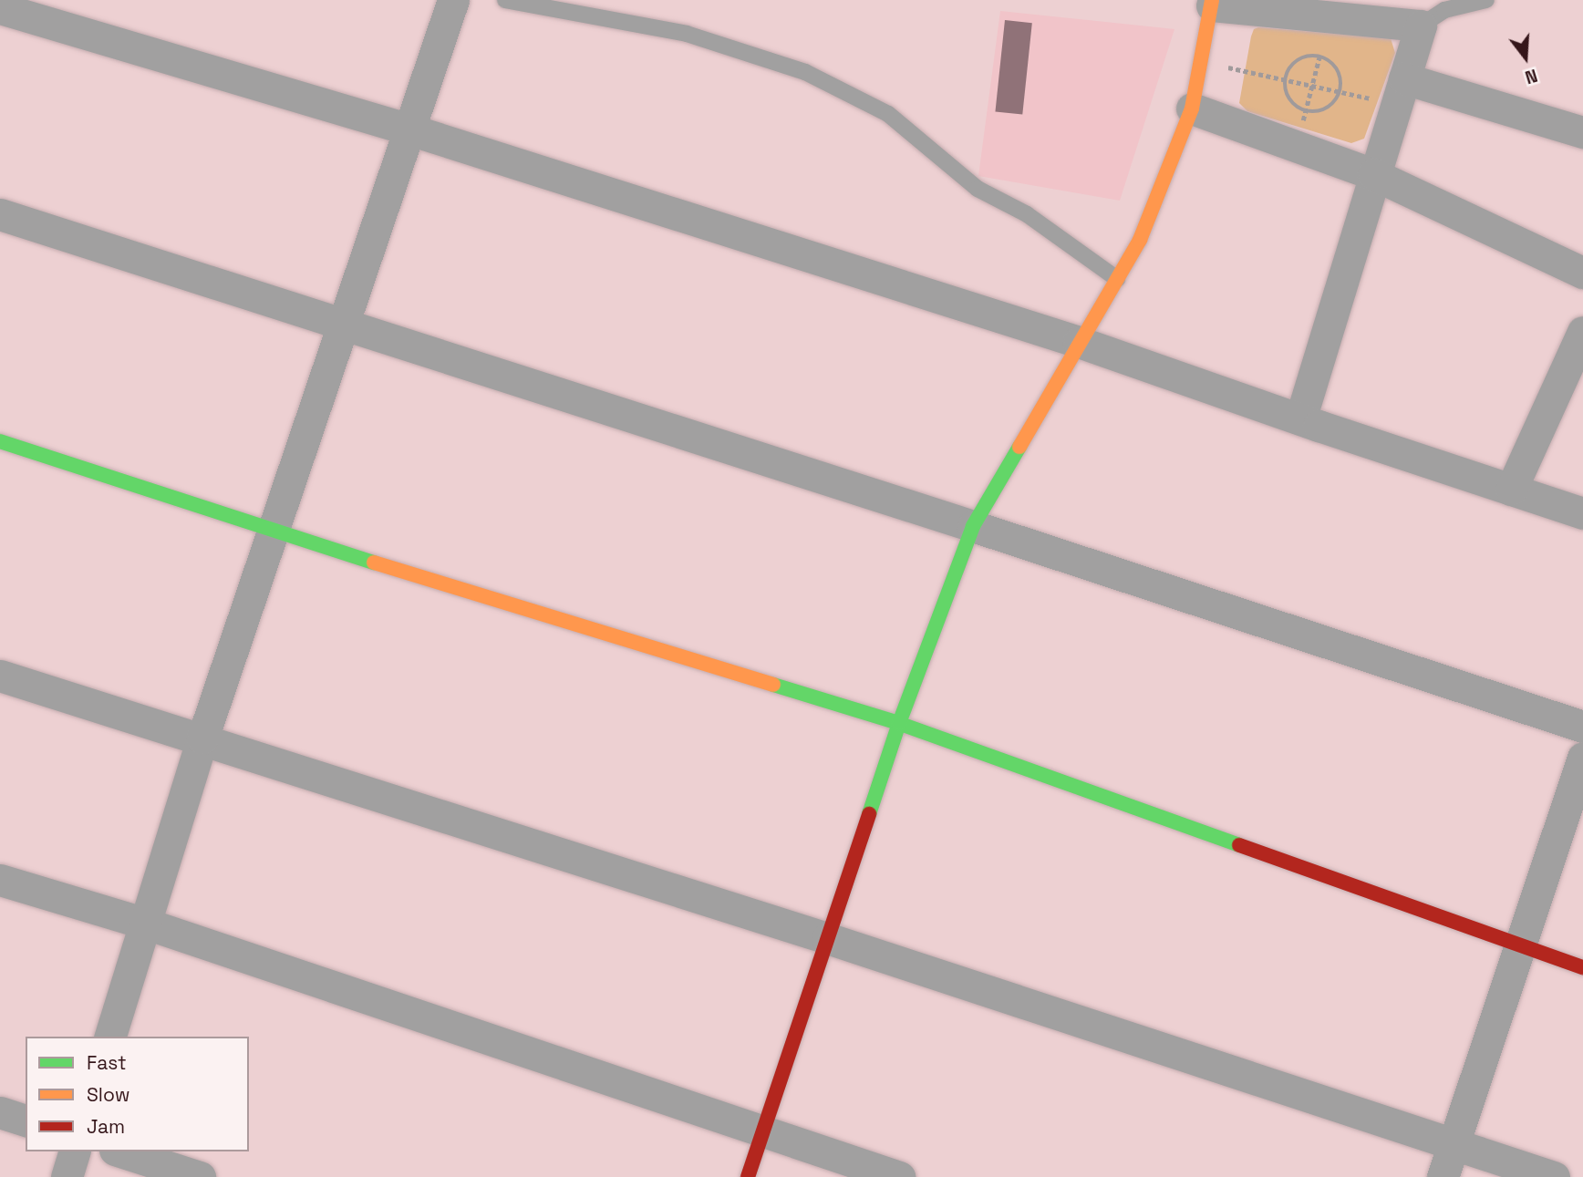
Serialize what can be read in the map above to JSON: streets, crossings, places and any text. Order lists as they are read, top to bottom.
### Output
{
  "legend": ["Fast", "Slow", "Jam"],
  "north": "bottom"
}
